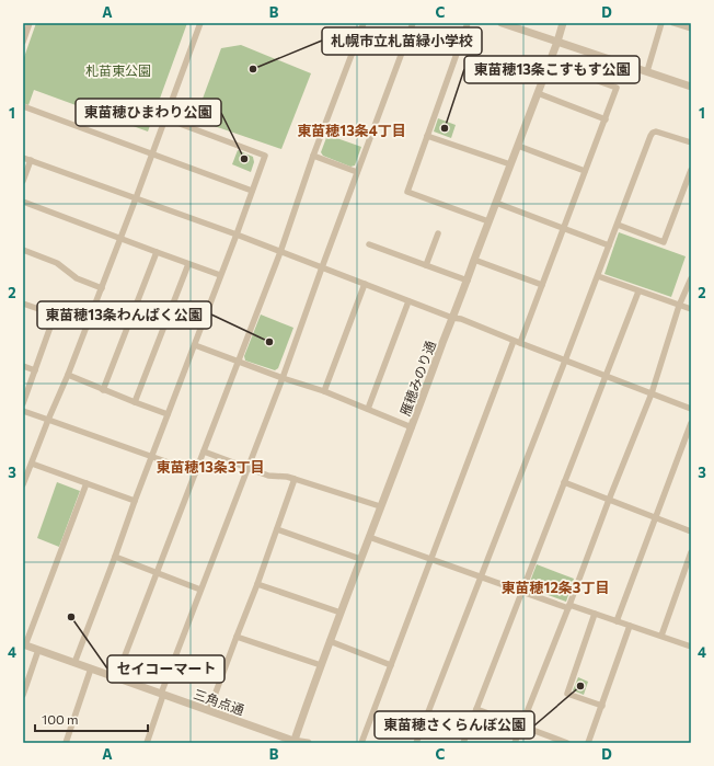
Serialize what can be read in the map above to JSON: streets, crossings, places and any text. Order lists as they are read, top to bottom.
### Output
{
  "streets": {
    "street": ["雁穂みのり通", "三角点通"]
  },
  "crossings": [
    ["雁穂みのり通", "三角点通"]
  ],
  "districts": ["東苗穂13条4丁目", "東苗穂13条3丁目", "東苗穂12条3丁目"],
  "parks": ["札苗東公園"],
  "places": [
    "札幌市立札苗緑小学校",
    "東苗穂13条こすもす公園",
    "東苗穂ひまわり公園",
    "東苗穂13条わんぱく公園",
    "セイコーマート",
    "東苗穂さくらんぼ公園"
  ],
  "scale_bar": "100 m",
  "grid": {
    "columns": [
      "A",
      "B",
      "C",
      "D"
    ],
    "rows": [
      "1",
      "2",
      "3",
      "4"
    ]
  }
}
